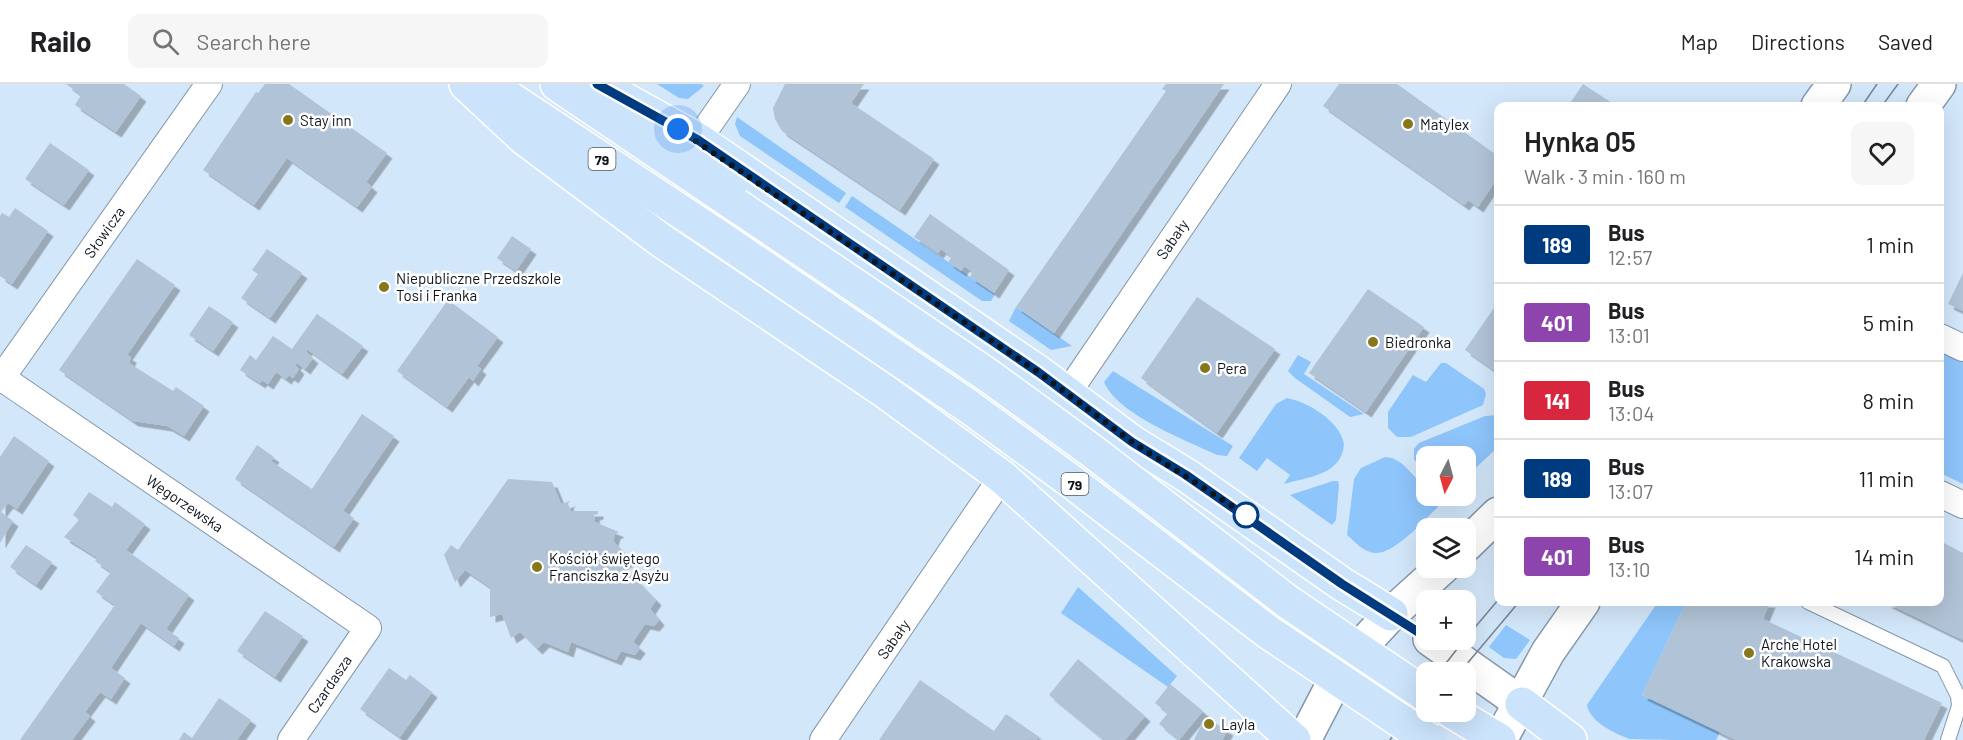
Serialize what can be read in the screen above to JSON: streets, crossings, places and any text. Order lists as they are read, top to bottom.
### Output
{
  "streets": {
    "main road": ["79"],
    "street": [
      "Słowicza",
      "Sabały",
      "Węgorzewska",
      "Czardasza"
    ]
  },
  "crossings": [
    ["Słowicza", "Węgorzewska"],
    ["Węgorzewska", "Czardasza"]
  ],
  "places": [
    "Stay inn",
    "Matylex",
    "Niepubliczne Przedszkole Tosi i Franka",
    "Biedronka",
    "Pera",
    "Kościół świętego Franciszka z Asyżu",
    "Arche Hotel Krakowska",
    "Layla"
  ],
  "lines": ["bus line 189"],
  "north": "bottom",
  "page": {
    "header": "Railo",
    "search": "Search here",
    "nav": ["Map", "Directions", "Saved"],
    "heading": ["Hynka 05", "Walk · 3 min · 160 m"],
    "list": [
      {
        "mark": "189",
        "name": "Bus",
        "note": "12:57",
        "value": "1 min"
      },
      {
        "mark": "401",
        "name": "Bus",
        "note": "13:01",
        "value": "5 min"
      },
      {
        "mark": "141",
        "name": "Bus",
        "note": "13:04",
        "value": "8 min"
      },
      {
        "mark": "189",
        "name": "Bus",
        "note": "13:07",
        "value": "11 min"
      },
      {
        "mark": "401",
        "name": "Bus",
        "note": "13:10",
        "value": "14 min"
      }
    ],
    "map_buttons": ["+", "−"]
  }
}
